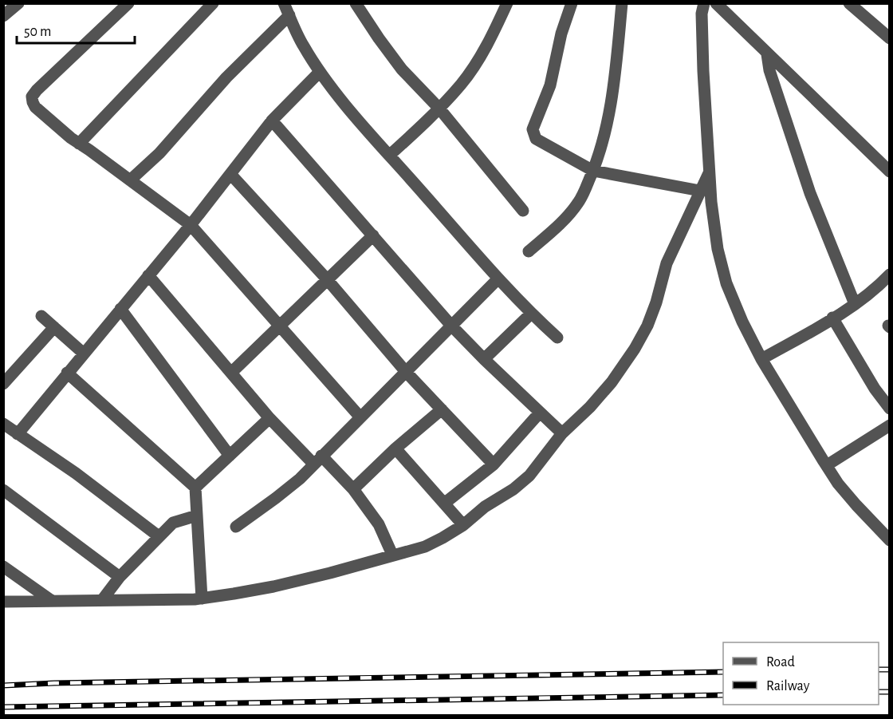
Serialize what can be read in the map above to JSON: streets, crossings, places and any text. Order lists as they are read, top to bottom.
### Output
{
  "legend": ["Road", "Railway"],
  "scale_bar": "50 m"
}
